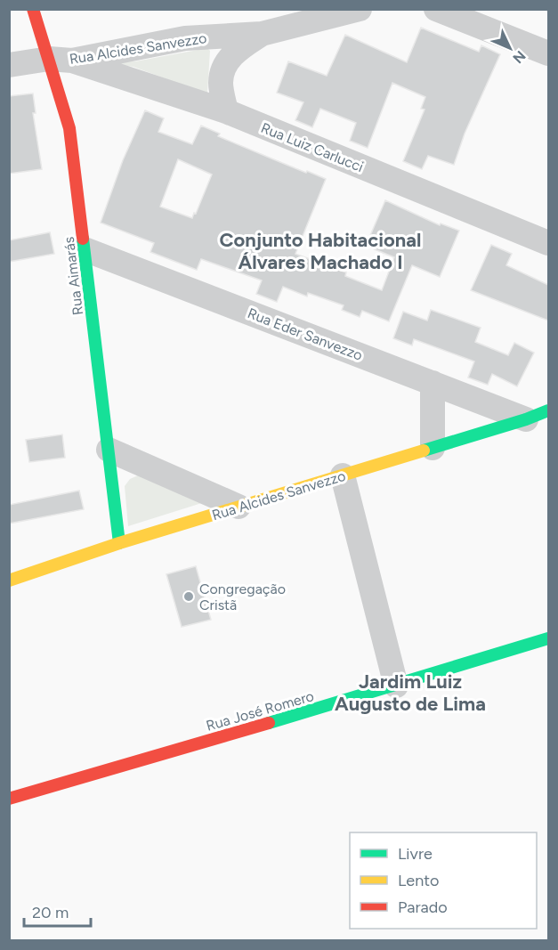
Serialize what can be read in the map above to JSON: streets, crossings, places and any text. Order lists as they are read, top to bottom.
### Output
{
  "streets": {
    "street": [
      "Rua Alcides Sanvezzo",
      "Rua Luiz Carlucci",
      "Rua Aimarás",
      "Rua Eder Sanvezzo",
      "Rua José Romero"
    ]
  },
  "crossings": [
    ["Rua Alcides Sanvezzo", "Rua Luiz Carlucci"],
    ["Rua Alcides Sanvezzo", "Rua Aimarás"],
    ["Rua Alcides Sanvezzo", "Rua Eder Sanvezzo"],
    ["Rua Luiz Carlucci", "Rua Aimarás"],
    ["Rua Aimarás", "Rua Eder Sanvezzo"]
  ],
  "districts": ["Conjunto Habitacional Álvares Machado I", "Jardim Luiz Augusto de Lima"],
  "places": ["Congregação Cristã"],
  "legend": ["Livre", "Lento", "Parado"],
  "scale_bar": "20 m",
  "north": "bottom right"
}
